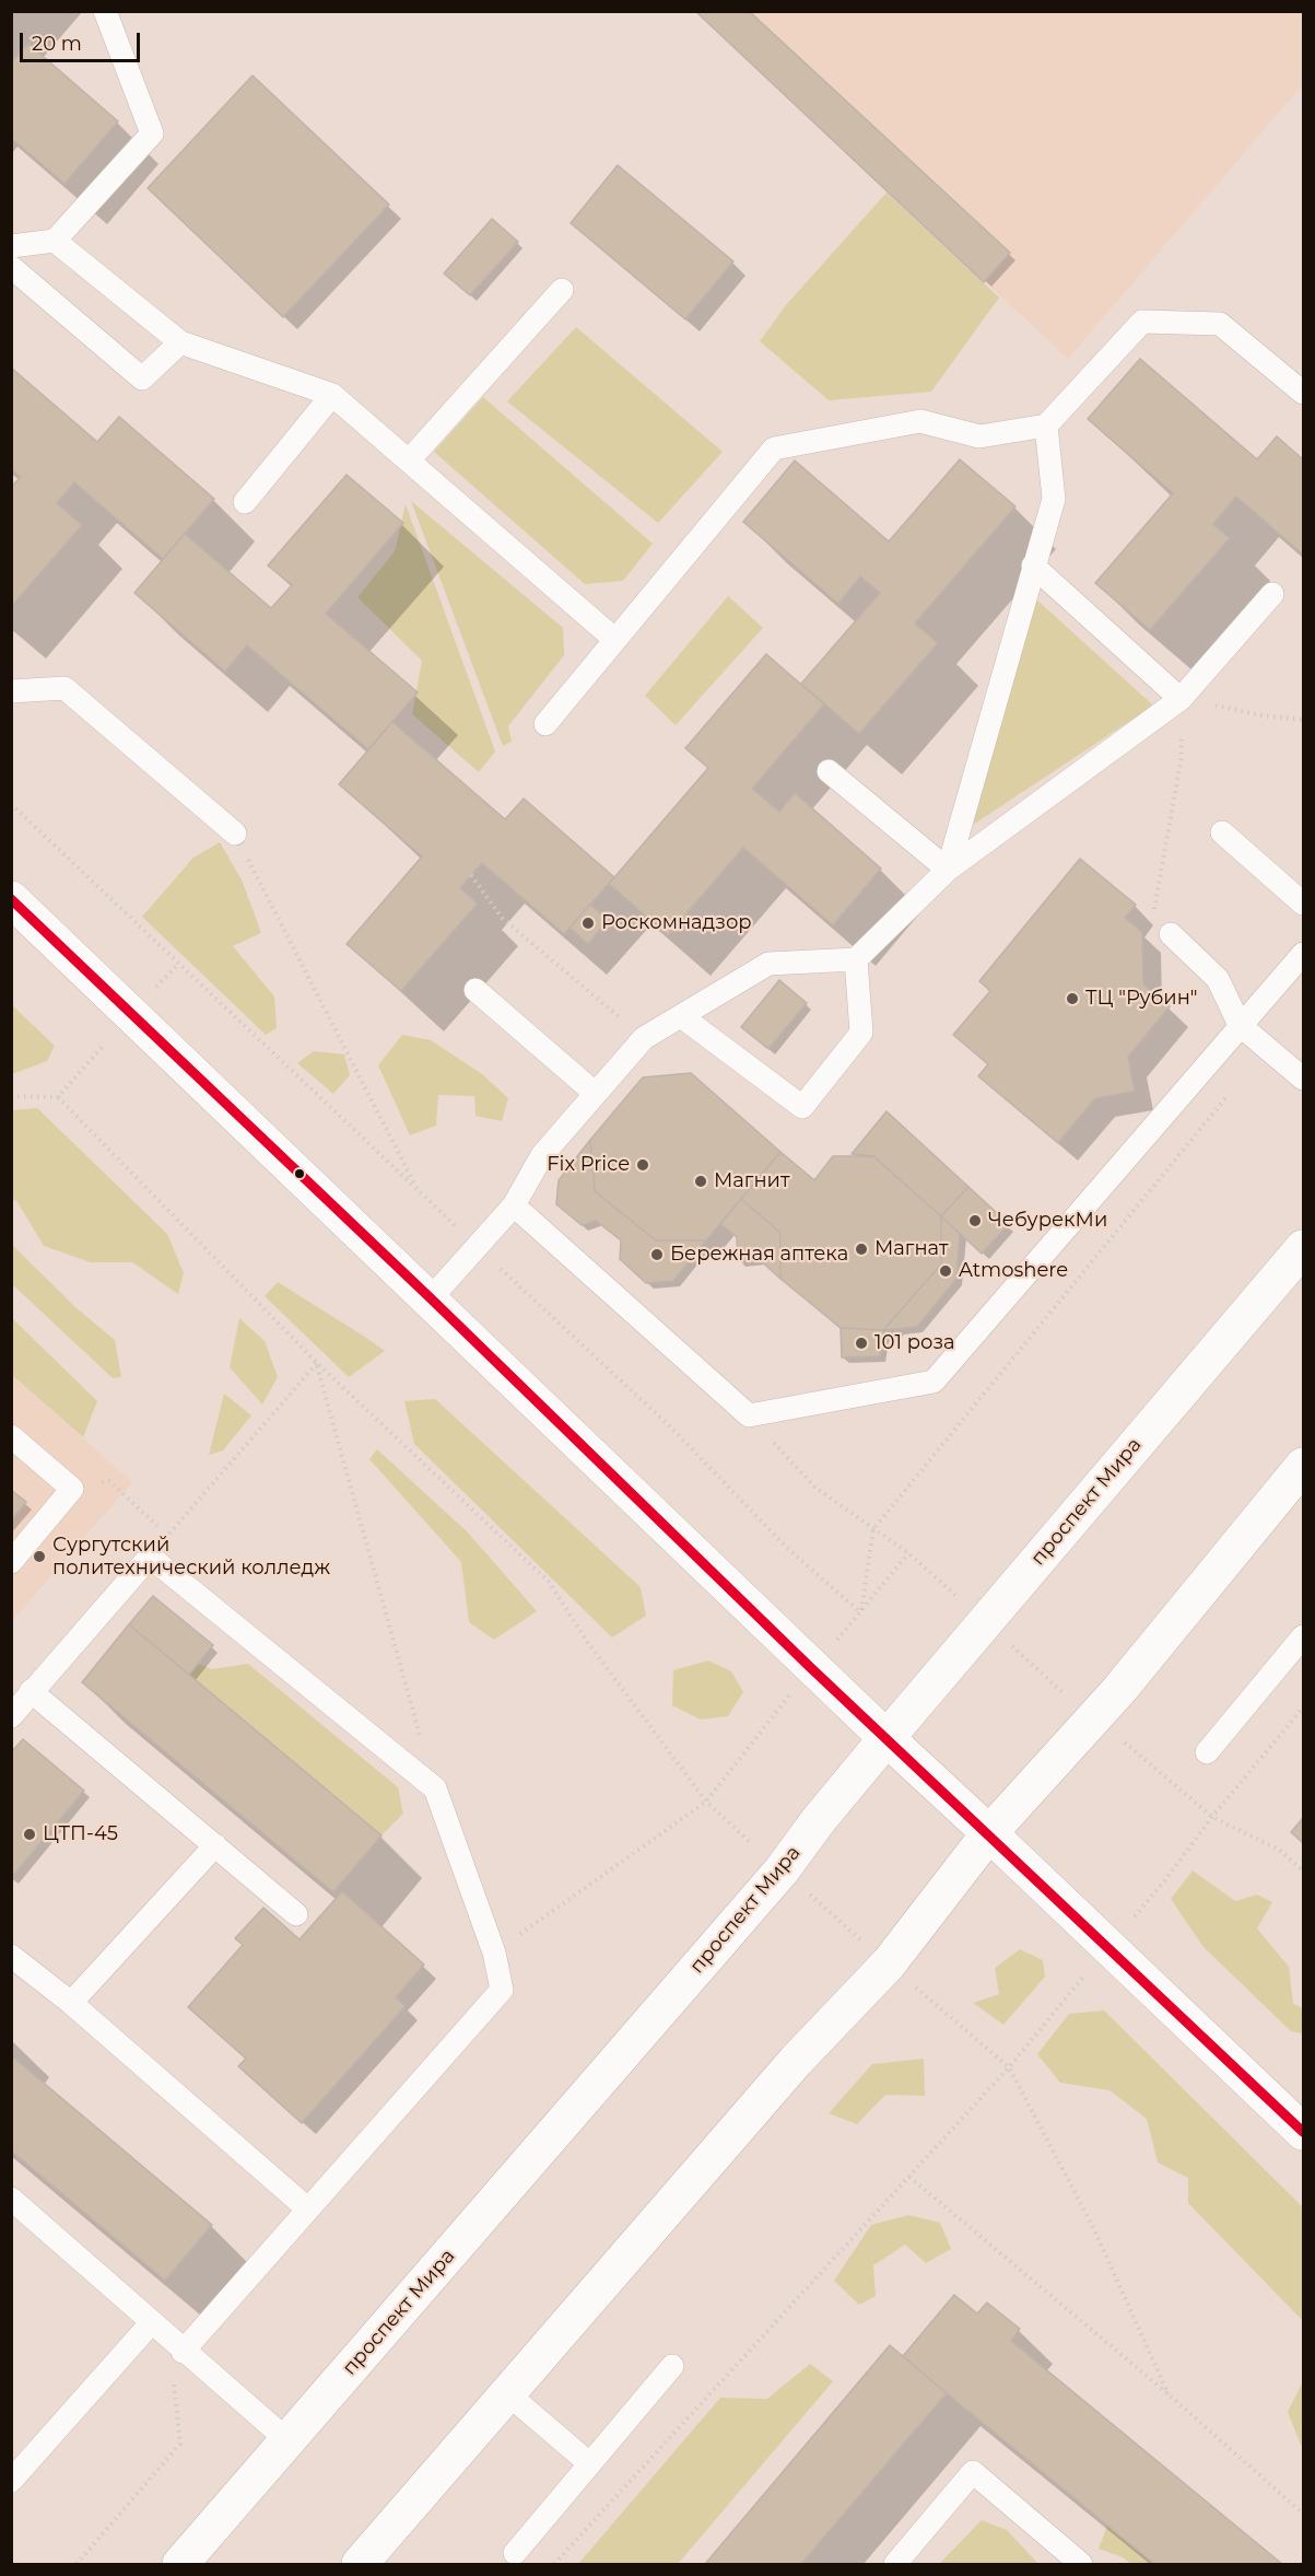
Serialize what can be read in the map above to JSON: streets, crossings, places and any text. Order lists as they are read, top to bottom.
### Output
{
  "streets": {
    "main road": ["проспект Мира"]
  },
  "places": [
    "Роскомнадзор",
    "ТЦ \"Рубин\"",
    "Fix Price",
    "Магнит",
    "ЧебурекМи",
    "Магнат",
    "Бережная аптека",
    "Atmoshere",
    "101 роза",
    "Сургутский политехнический колледж",
    "ЦТП-45"
  ],
  "scale_bar": "20 m"
}
